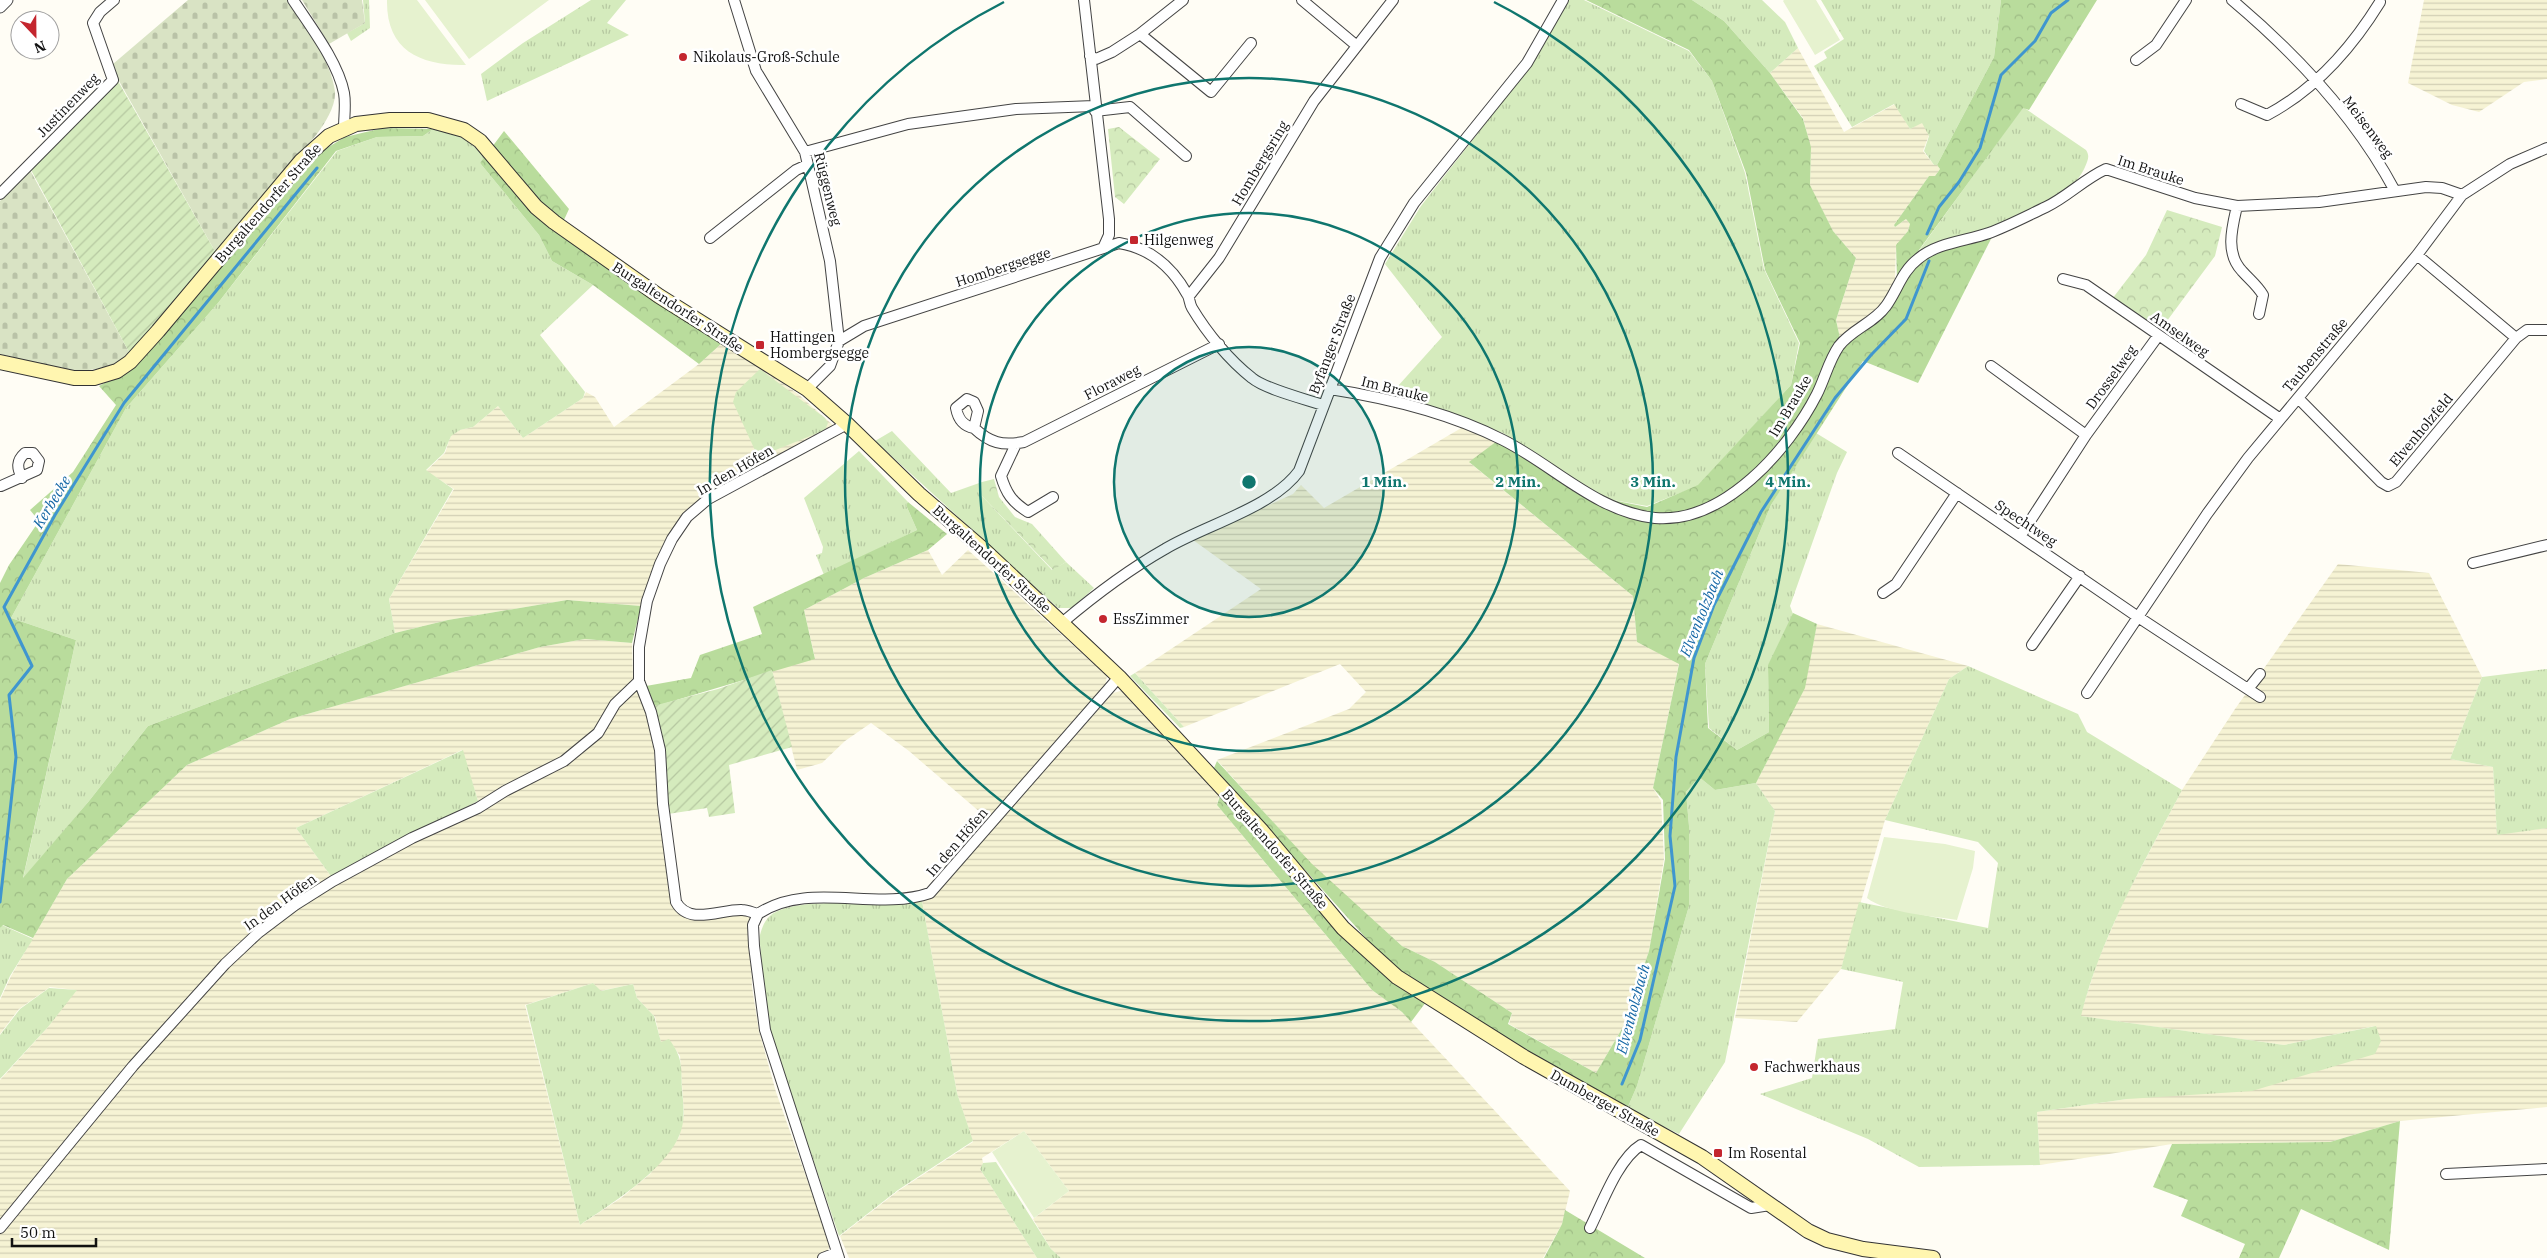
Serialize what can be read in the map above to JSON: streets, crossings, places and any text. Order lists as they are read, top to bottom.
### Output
{
  "streets": {
    "main road": ["Burgaltendorfer Straße", "Dumberger Straße"],
    "street": [
      "Justinenweg",
      "Meisenweg",
      "Hombergsring",
      "Im Brauke",
      "Rüggenweg",
      "Hombergsegge",
      "Amselweg",
      "Byfanger Straße",
      "Taubenstraße",
      "Drosselweg",
      "Floraweg",
      "Elvenholzfeld",
      "In den Höfen",
      "Spechtweg"
    ]
  },
  "crossings": [
    ["Meisenweg", "Im Brauke"],
    ["Im Brauke", "Byfanger Straße"],
    ["Im Brauke", "Taubenstraße"],
    ["Rüggenweg", "Hombergsegge"],
    ["Burgaltendorfer Straße", "Byfanger Straße"],
    ["Burgaltendorfer Straße", "In den Höfen"],
    ["Burgaltendorfer Straße", "Dumberger Straße"],
    ["Amselweg", "Taubenstraße"],
    ["Amselweg", "Drosselweg"],
    ["Taubenstraße", "Elvenholzfeld"],
    ["Taubenstraße", "Spechtweg"],
    ["Drosselweg", "Spechtweg"]
  ],
  "water": ["Kerbecke", "Elvenholzbach"],
  "places": {
    "other": ["Nikolaus-Groß-Schule", "EssZimmer", "Fachwerkhaus"],
    "transit": ["Hilgenweg", "Hattingen Hombergsegge", "Im Rosental"]
  },
  "scale_bar": "50 m",
  "north": "bottom",
  "rings": [
    "1 Min.",
    "2 Min.",
    "3 Min.",
    "4 Min."
  ]
}
